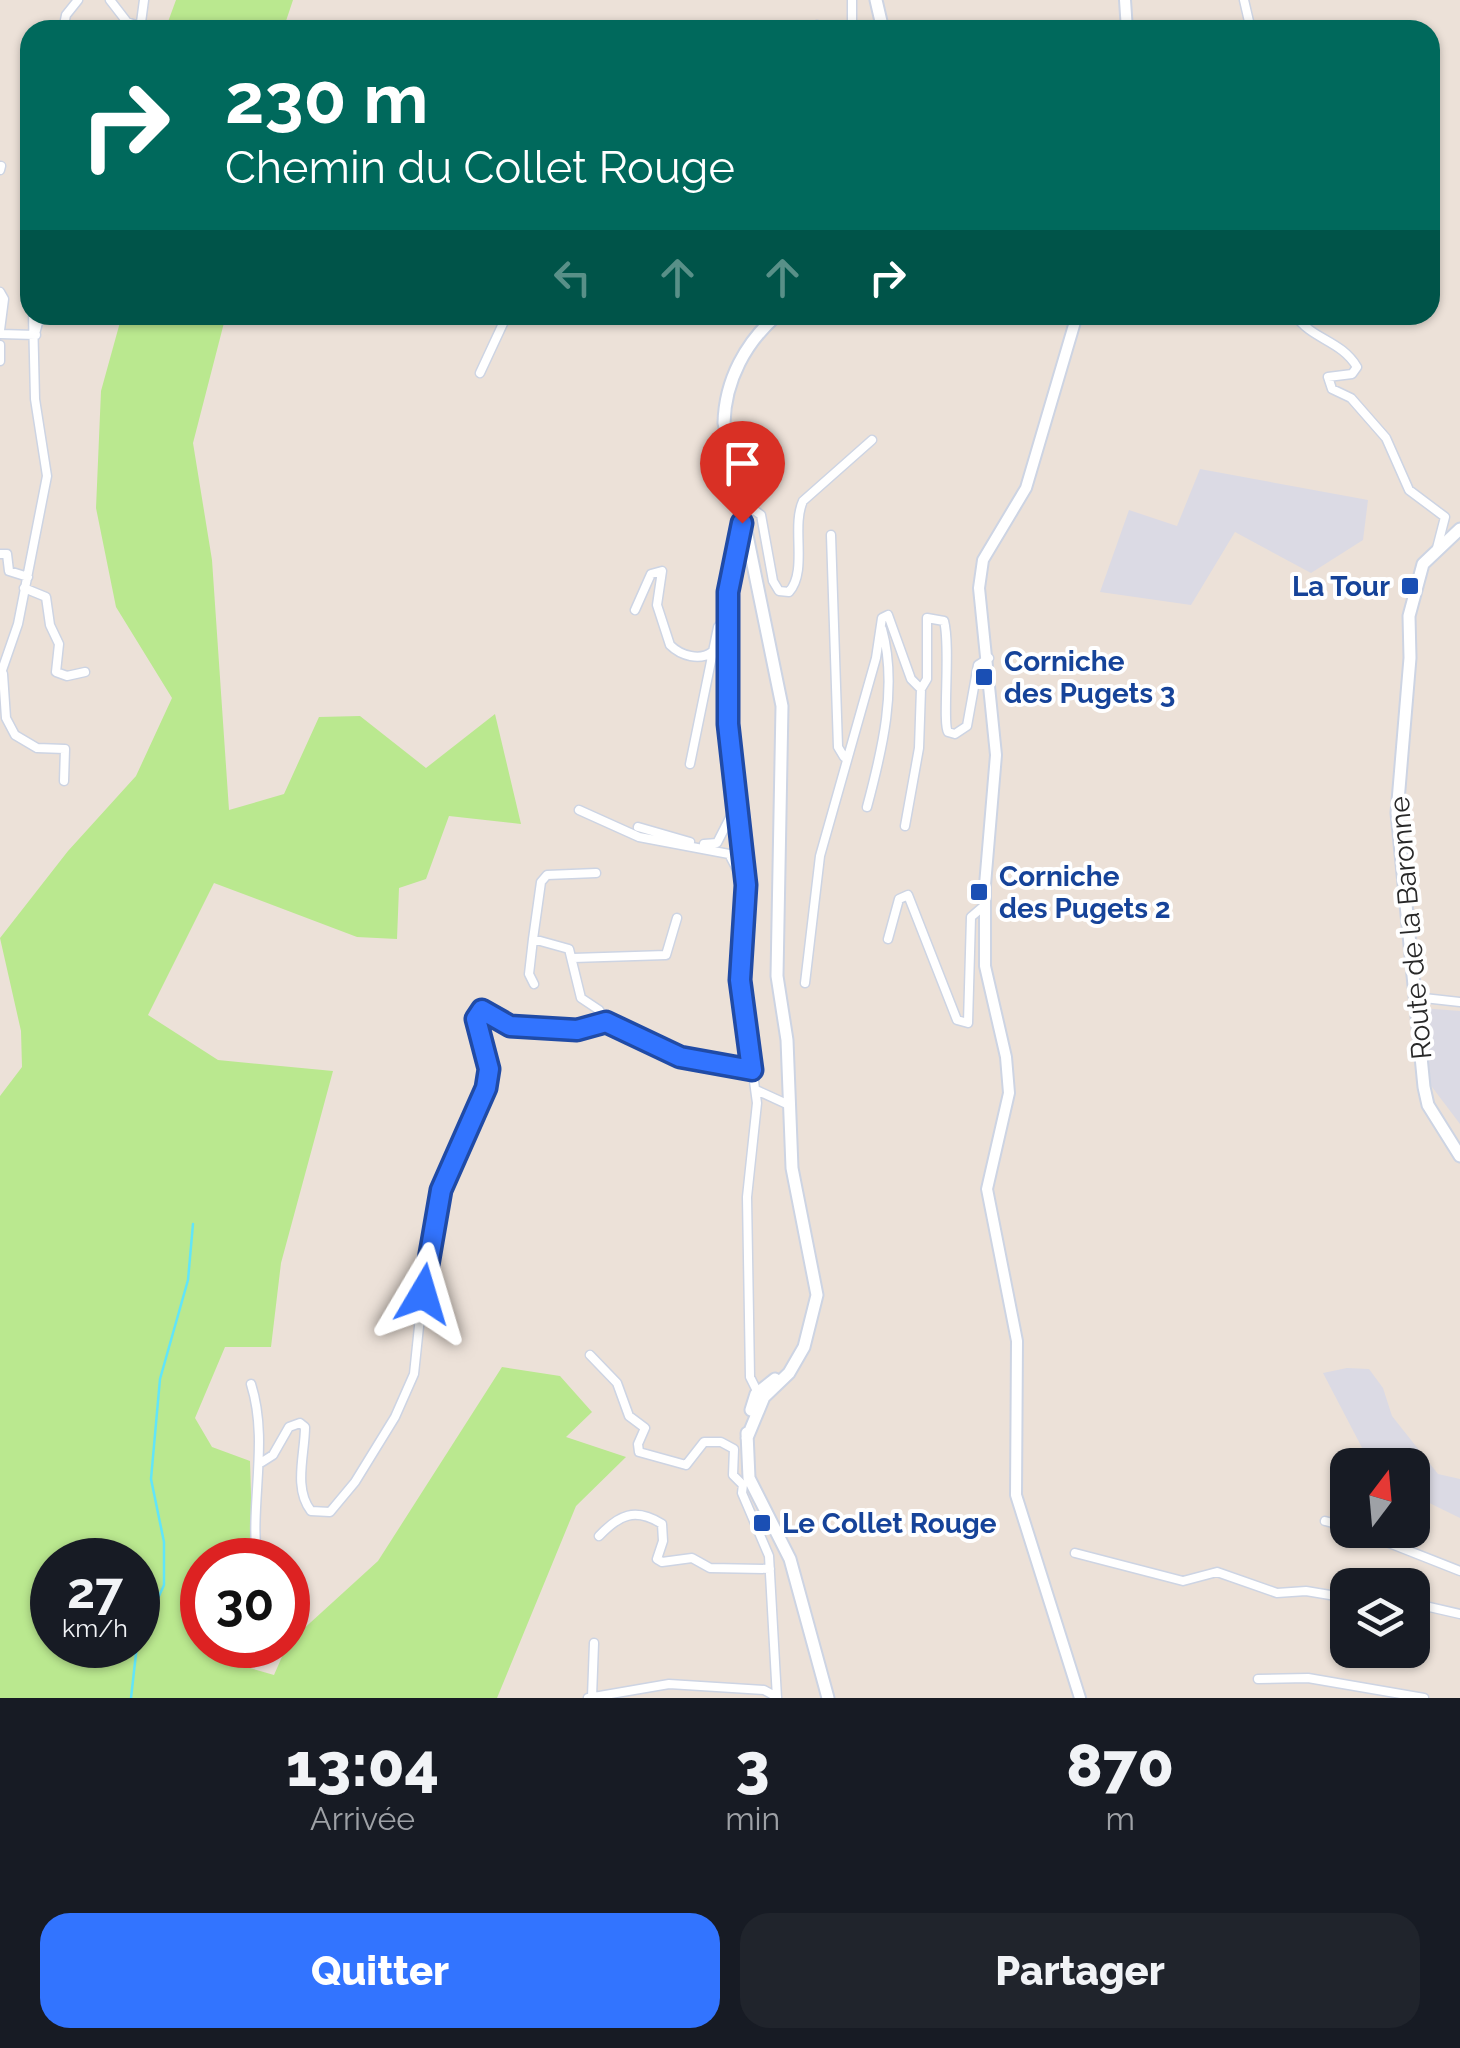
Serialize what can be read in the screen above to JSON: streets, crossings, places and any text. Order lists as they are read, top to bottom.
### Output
{
  "streets": {
    "main road": ["Route de la Baronne"]
  },
  "places": {
    "transit": [
      "La Tour",
      "Corniche des Pugets 3",
      "Corniche des Pugets 2",
      "Le Collet Rouge"
    ]
  },
  "north": "top",
  "page": {
    "turn": ["230 m", "Chemin du Collet Rouge"],
    "speed": "27 km/h",
    "limit": "30",
    "eta": [
      "13:04",
      "Arrivée",
      "3",
      "min",
      "870",
      "m"
    ],
    "buttons": ["Quitter", "Partager"]
  }
}
